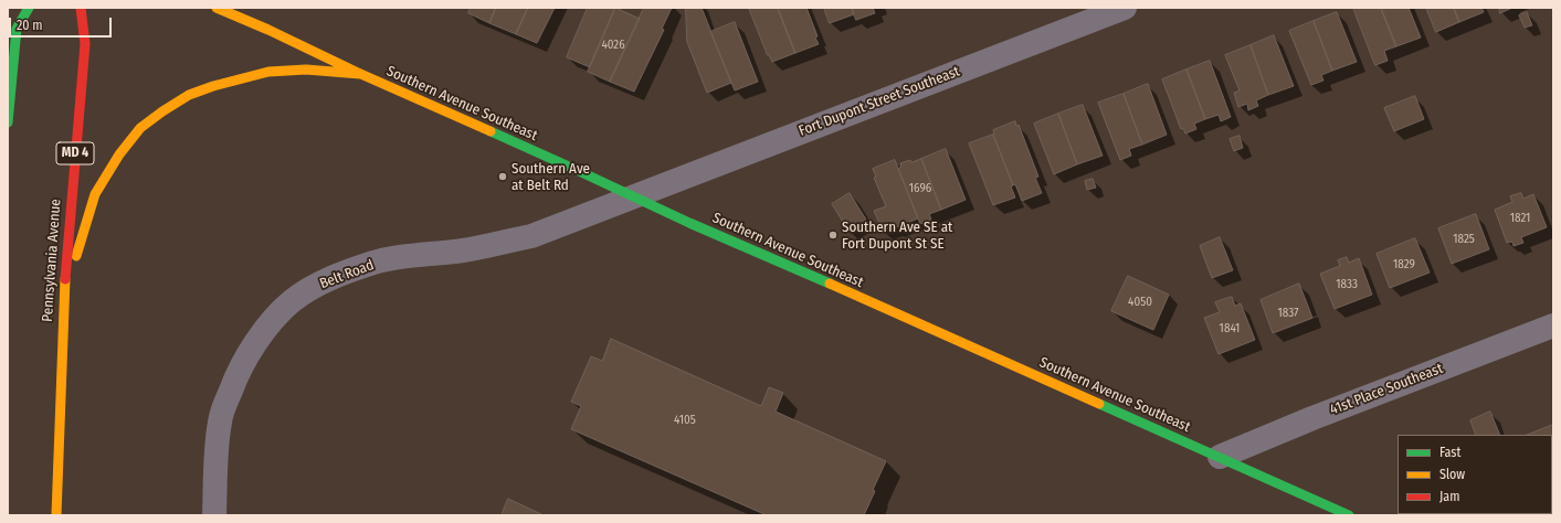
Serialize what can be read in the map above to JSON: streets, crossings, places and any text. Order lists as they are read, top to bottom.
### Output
{
  "streets": {
    "main road": ["Southern Avenue Southeast", "MD 4", "Pennsylvania Avenue"],
    "street": ["Fort Dupont Street Southeast", "Belt Road", "41st Place Southeast"]
  },
  "crossings": [
    ["Fort Dupont Street Southeast", "Southern Avenue Southeast"],
    ["Fort Dupont Street Southeast", "Belt Road"],
    ["Southern Avenue Southeast", "Belt Road"],
    ["Southern Avenue Southeast", "41st Place Southeast"]
  ],
  "places": ["Southern Ave at Belt Rd", "Southern Ave SE at Fort Dupont St SE"],
  "house_numbers": [
    "4026",
    "1696",
    "1821",
    "1825",
    "1829",
    "1833",
    "4050",
    "1837",
    "1841",
    "4105"
  ],
  "legend": ["Fast", "Slow", "Jam"],
  "scale_bar": "20 m"
}
